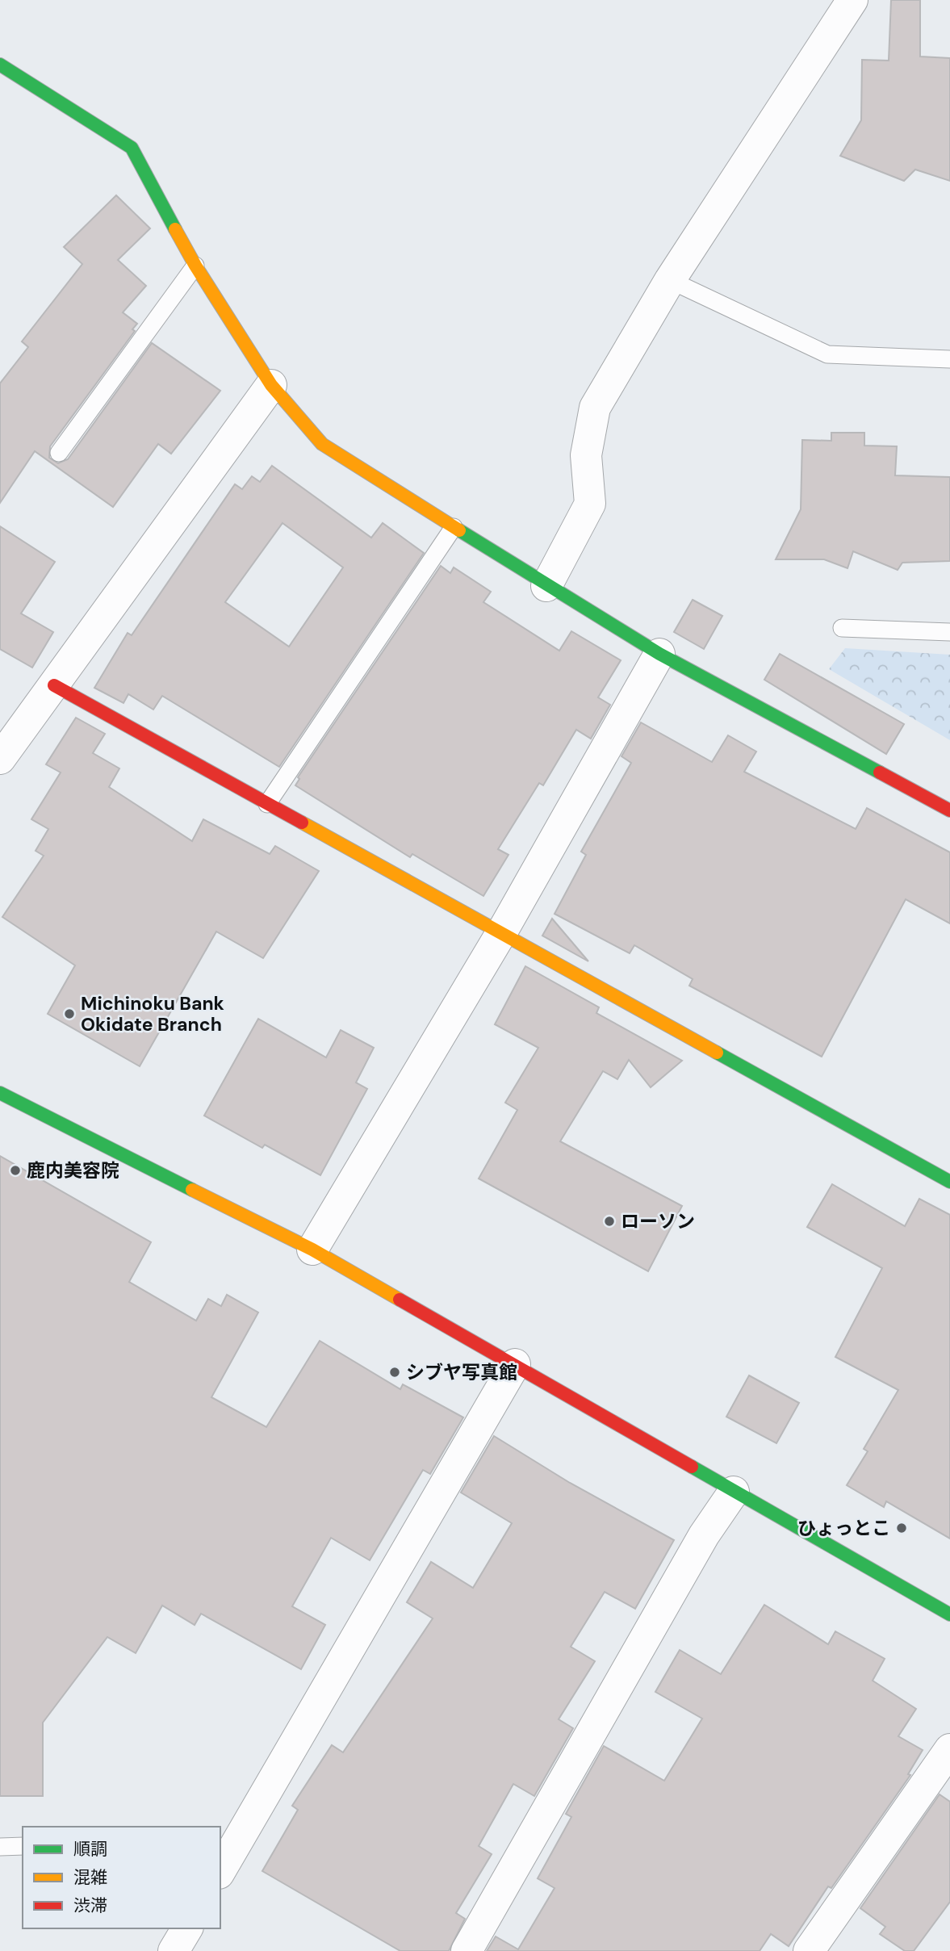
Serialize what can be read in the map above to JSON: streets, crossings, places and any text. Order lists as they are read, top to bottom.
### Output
{
  "places": [
    "Michinoku Bank Okidate Branch",
    "鹿内美容院",
    "ローソン",
    "シブヤ写真館",
    "ひょっとこ"
  ],
  "legend": ["順調", "混雑", "渋滞"]
}
